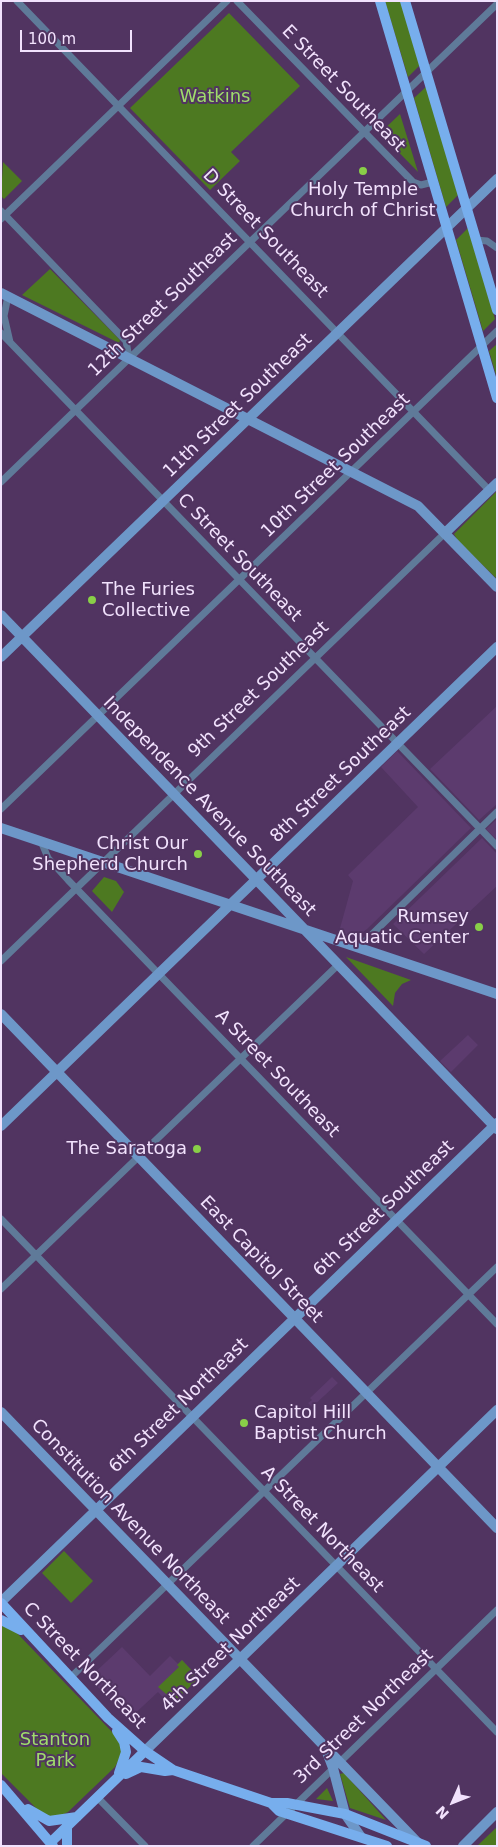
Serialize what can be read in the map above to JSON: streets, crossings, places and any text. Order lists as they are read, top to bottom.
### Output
{
  "streets": {
    "main road": [
      "11th Street Southeast",
      "9th Street Southeast",
      "8th Street Southeast",
      "Independence Avenue Southeast",
      "6th Street Southeast",
      "East Capitol Street",
      "6th Street Northeast",
      "Constitution Avenue Northeast",
      "4th Street Northeast",
      "C Street Northeast"
    ],
    "street": [
      "E Street Southeast",
      "D Street Southeast",
      "12th Street Southeast",
      "10th Street Southeast",
      "C Street Southeast",
      "A Street Southeast",
      "A Street Northeast",
      "3rd Street Northeast"
    ]
  },
  "crossings": [
    ["E Street Southeast", "12th Street Southeast"],
    ["D Street Southeast", "12th Street Southeast"],
    ["D Street Southeast", "11th Street Southeast"],
    ["D Street Southeast", "10th Street Southeast"],
    ["D Street Southeast", "9th Street Southeast"],
    ["12th Street Southeast", "C Street Southeast"],
    ["11th Street Southeast", "C Street Southeast"],
    ["11th Street Southeast", "Independence Avenue Southeast"],
    ["10th Street Southeast", "C Street Southeast"],
    ["10th Street Southeast", "Independence Avenue Southeast"],
    ["C Street Southeast", "9th Street Southeast"],
    ["C Street Southeast", "8th Street Southeast"],
    ["9th Street Southeast", "Independence Avenue Southeast"],
    ["9th Street Southeast", "A Street Southeast"],
    ["8th Street Southeast", "Independence Avenue Southeast"],
    ["8th Street Southeast", "A Street Southeast"],
    ["8th Street Southeast", "East Capitol Street"],
    ["Independence Avenue Southeast", "6th Street Southeast"],
    ["A Street Southeast", "6th Street Southeast"],
    ["6th Street Southeast", "East Capitol Street"],
    ["6th Street Southeast", "6th Street Northeast"],
    ["East Capitol Street", "6th Street Northeast"],
    ["East Capitol Street", "4th Street Northeast"],
    ["6th Street Northeast", "Constitution Avenue Northeast"],
    ["6th Street Northeast", "A Street Northeast"],
    ["6th Street Northeast", "C Street Northeast"],
    ["Constitution Avenue Northeast", "4th Street Northeast"],
    ["Constitution Avenue Northeast", "3rd Street Northeast"],
    ["A Street Northeast", "4th Street Northeast"],
    ["A Street Northeast", "3rd Street Northeast"],
    ["4th Street Northeast", "C Street Northeast"]
  ],
  "parks": ["Watkins", "Stanton Park"],
  "places": [
    "Holy Temple Church of Christ",
    "The Furies Collective",
    "Christ Our Shepherd Church",
    "Rumsey Aquatic Center",
    "The Saratoga",
    "Capitol Hill Baptist Church"
  ],
  "scale_bar": "100 m",
  "north": "bottom left"
}
